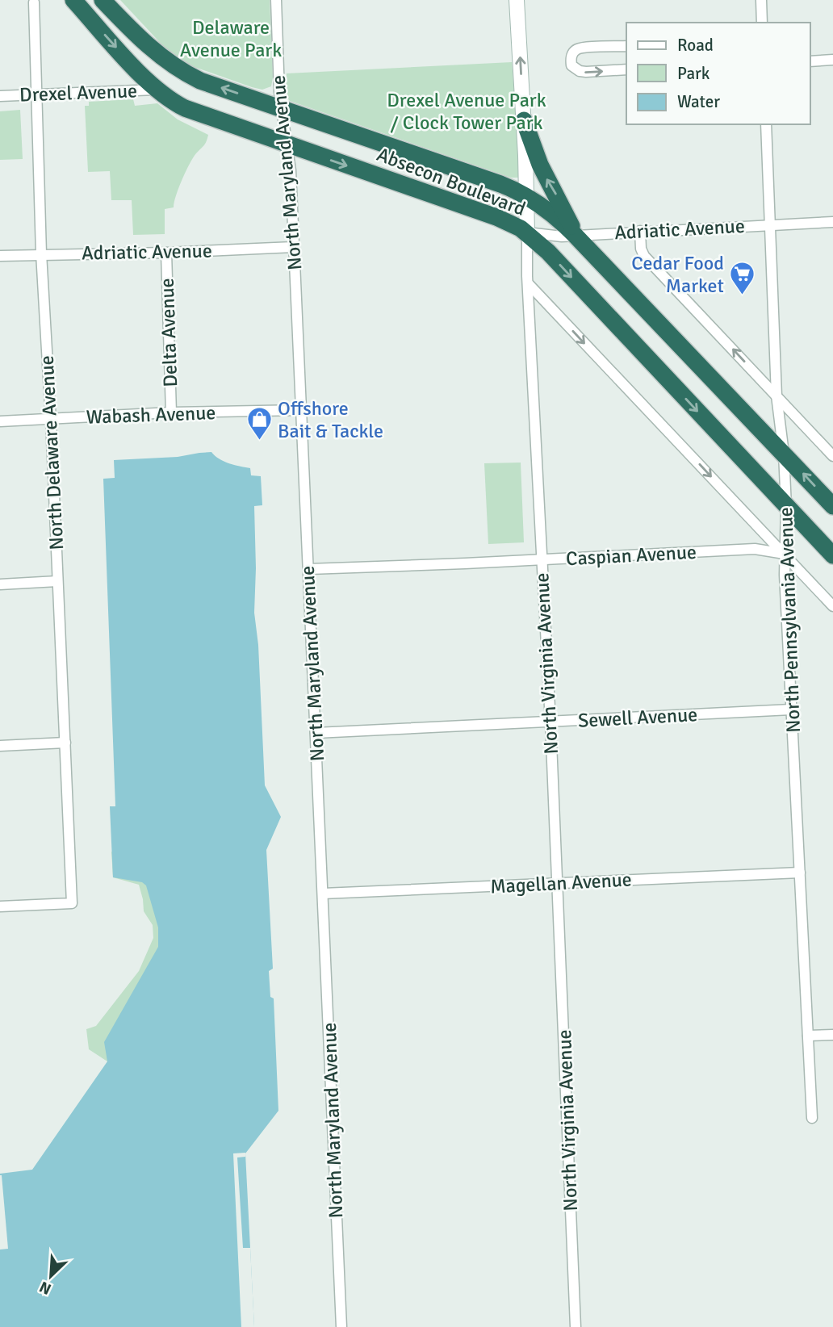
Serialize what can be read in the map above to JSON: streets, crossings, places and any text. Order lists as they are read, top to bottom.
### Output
{
  "streets": {
    "highway": ["Absecon Boulevard"],
    "street": [
      "Drexel Avenue",
      "North Maryland Avenue",
      "Adriatic Avenue",
      "Delta Avenue",
      "Wabash Avenue",
      "North Delaware Avenue",
      "Caspian Avenue",
      "North Pennsylvania Avenue",
      "North Virginia Avenue",
      "Sewell Avenue",
      "Magellan Avenue"
    ]
  },
  "crossings": [
    ["Drexel Avenue", "Absecon Boulevard"],
    ["Drexel Avenue", "North Delaware Avenue"],
    ["North Maryland Avenue", "Absecon Boulevard"],
    ["North Maryland Avenue", "Adriatic Avenue"],
    ["North Maryland Avenue", "Wabash Avenue"],
    ["North Maryland Avenue", "Caspian Avenue"],
    ["North Maryland Avenue", "Sewell Avenue"],
    ["North Maryland Avenue", "Magellan Avenue"],
    ["Absecon Boulevard", "Adriatic Avenue"],
    ["Absecon Boulevard", "North Pennsylvania Avenue"],
    ["Absecon Boulevard", "North Virginia Avenue"],
    ["Adriatic Avenue", "Delta Avenue"],
    ["Adriatic Avenue", "North Delaware Avenue"],
    ["Adriatic Avenue", "North Pennsylvania Avenue"],
    ["Adriatic Avenue", "North Virginia Avenue"],
    ["Delta Avenue", "Wabash Avenue"],
    ["Wabash Avenue", "North Delaware Avenue"],
    ["Caspian Avenue", "North Pennsylvania Avenue"],
    ["Caspian Avenue", "North Virginia Avenue"],
    ["North Pennsylvania Avenue", "Sewell Avenue"],
    ["North Pennsylvania Avenue", "Magellan Avenue"],
    ["North Virginia Avenue", "Sewell Avenue"],
    ["North Virginia Avenue", "Magellan Avenue"]
  ],
  "parks": ["Delaware Avenue Park", "Drexel Avenue Park / Clock Tower Park"],
  "places": {
    "supermarket": ["Cedar Food Market"],
    "shop": ["Offshore Bait & Tackle"]
  },
  "legend": ["Road", "Park", "Water"],
  "north": "bottom left"
}
